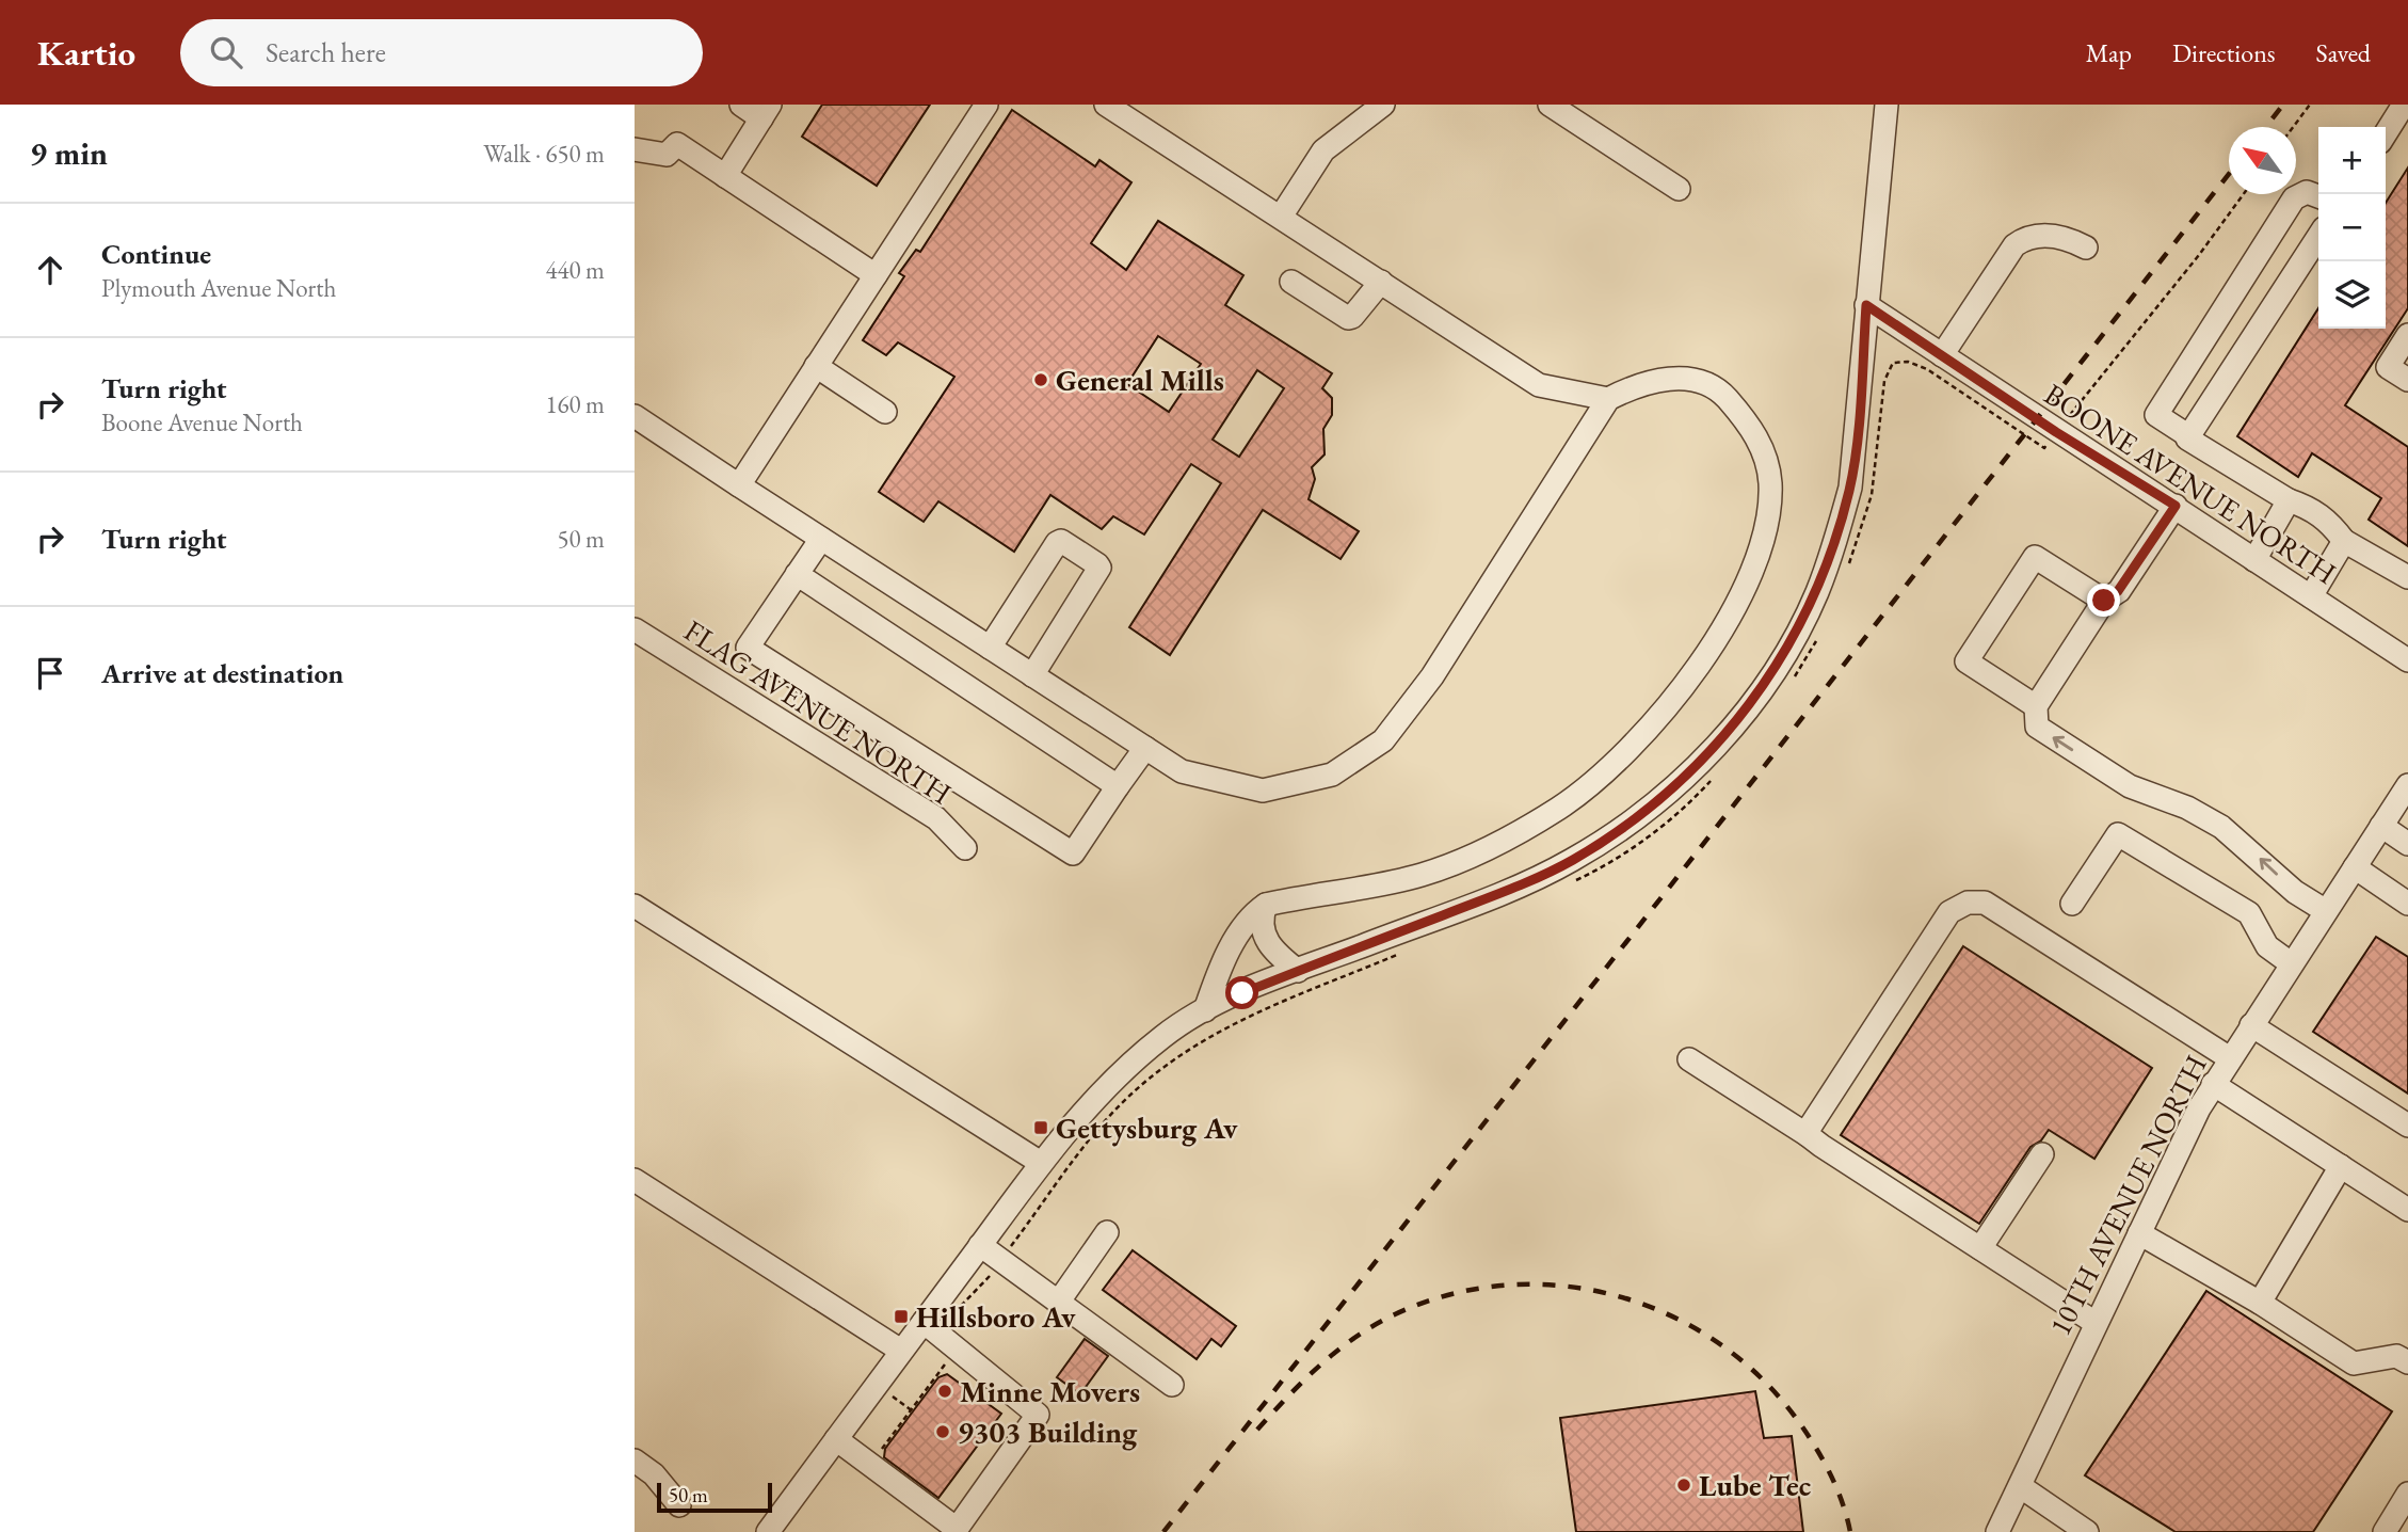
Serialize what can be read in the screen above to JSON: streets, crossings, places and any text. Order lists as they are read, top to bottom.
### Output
{
  "streets": {
    "street": ["BOONE AVENUE NORTH", "FLAG AVENUE NORTH", "10TH AVENUE NORTH"]
  },
  "places": {
    "other": [
      "General Mills",
      "Minne Movers",
      "9303 Building",
      "Lube Tec"
    ],
    "transit": ["Gettysburg Av", "Hillsboro Av"]
  },
  "scale_bar": "50 m",
  "north": "top left",
  "page": {
    "header": "Kartio",
    "search": "Search here",
    "nav": ["Map", "Directions", "Saved"],
    "heading": ["9 min", "Walk · 650 m"],
    "map_buttons": ["+", "−"],
    "list": [
      ["Continue", "Plymouth Avenue North", "440 m"],
      ["Turn right", "Boone Avenue North", "160 m"],
      ["Turn right", "50 m"],
      "Arrive at destination"
    ],
    "scale": "50 m"
  }
}
